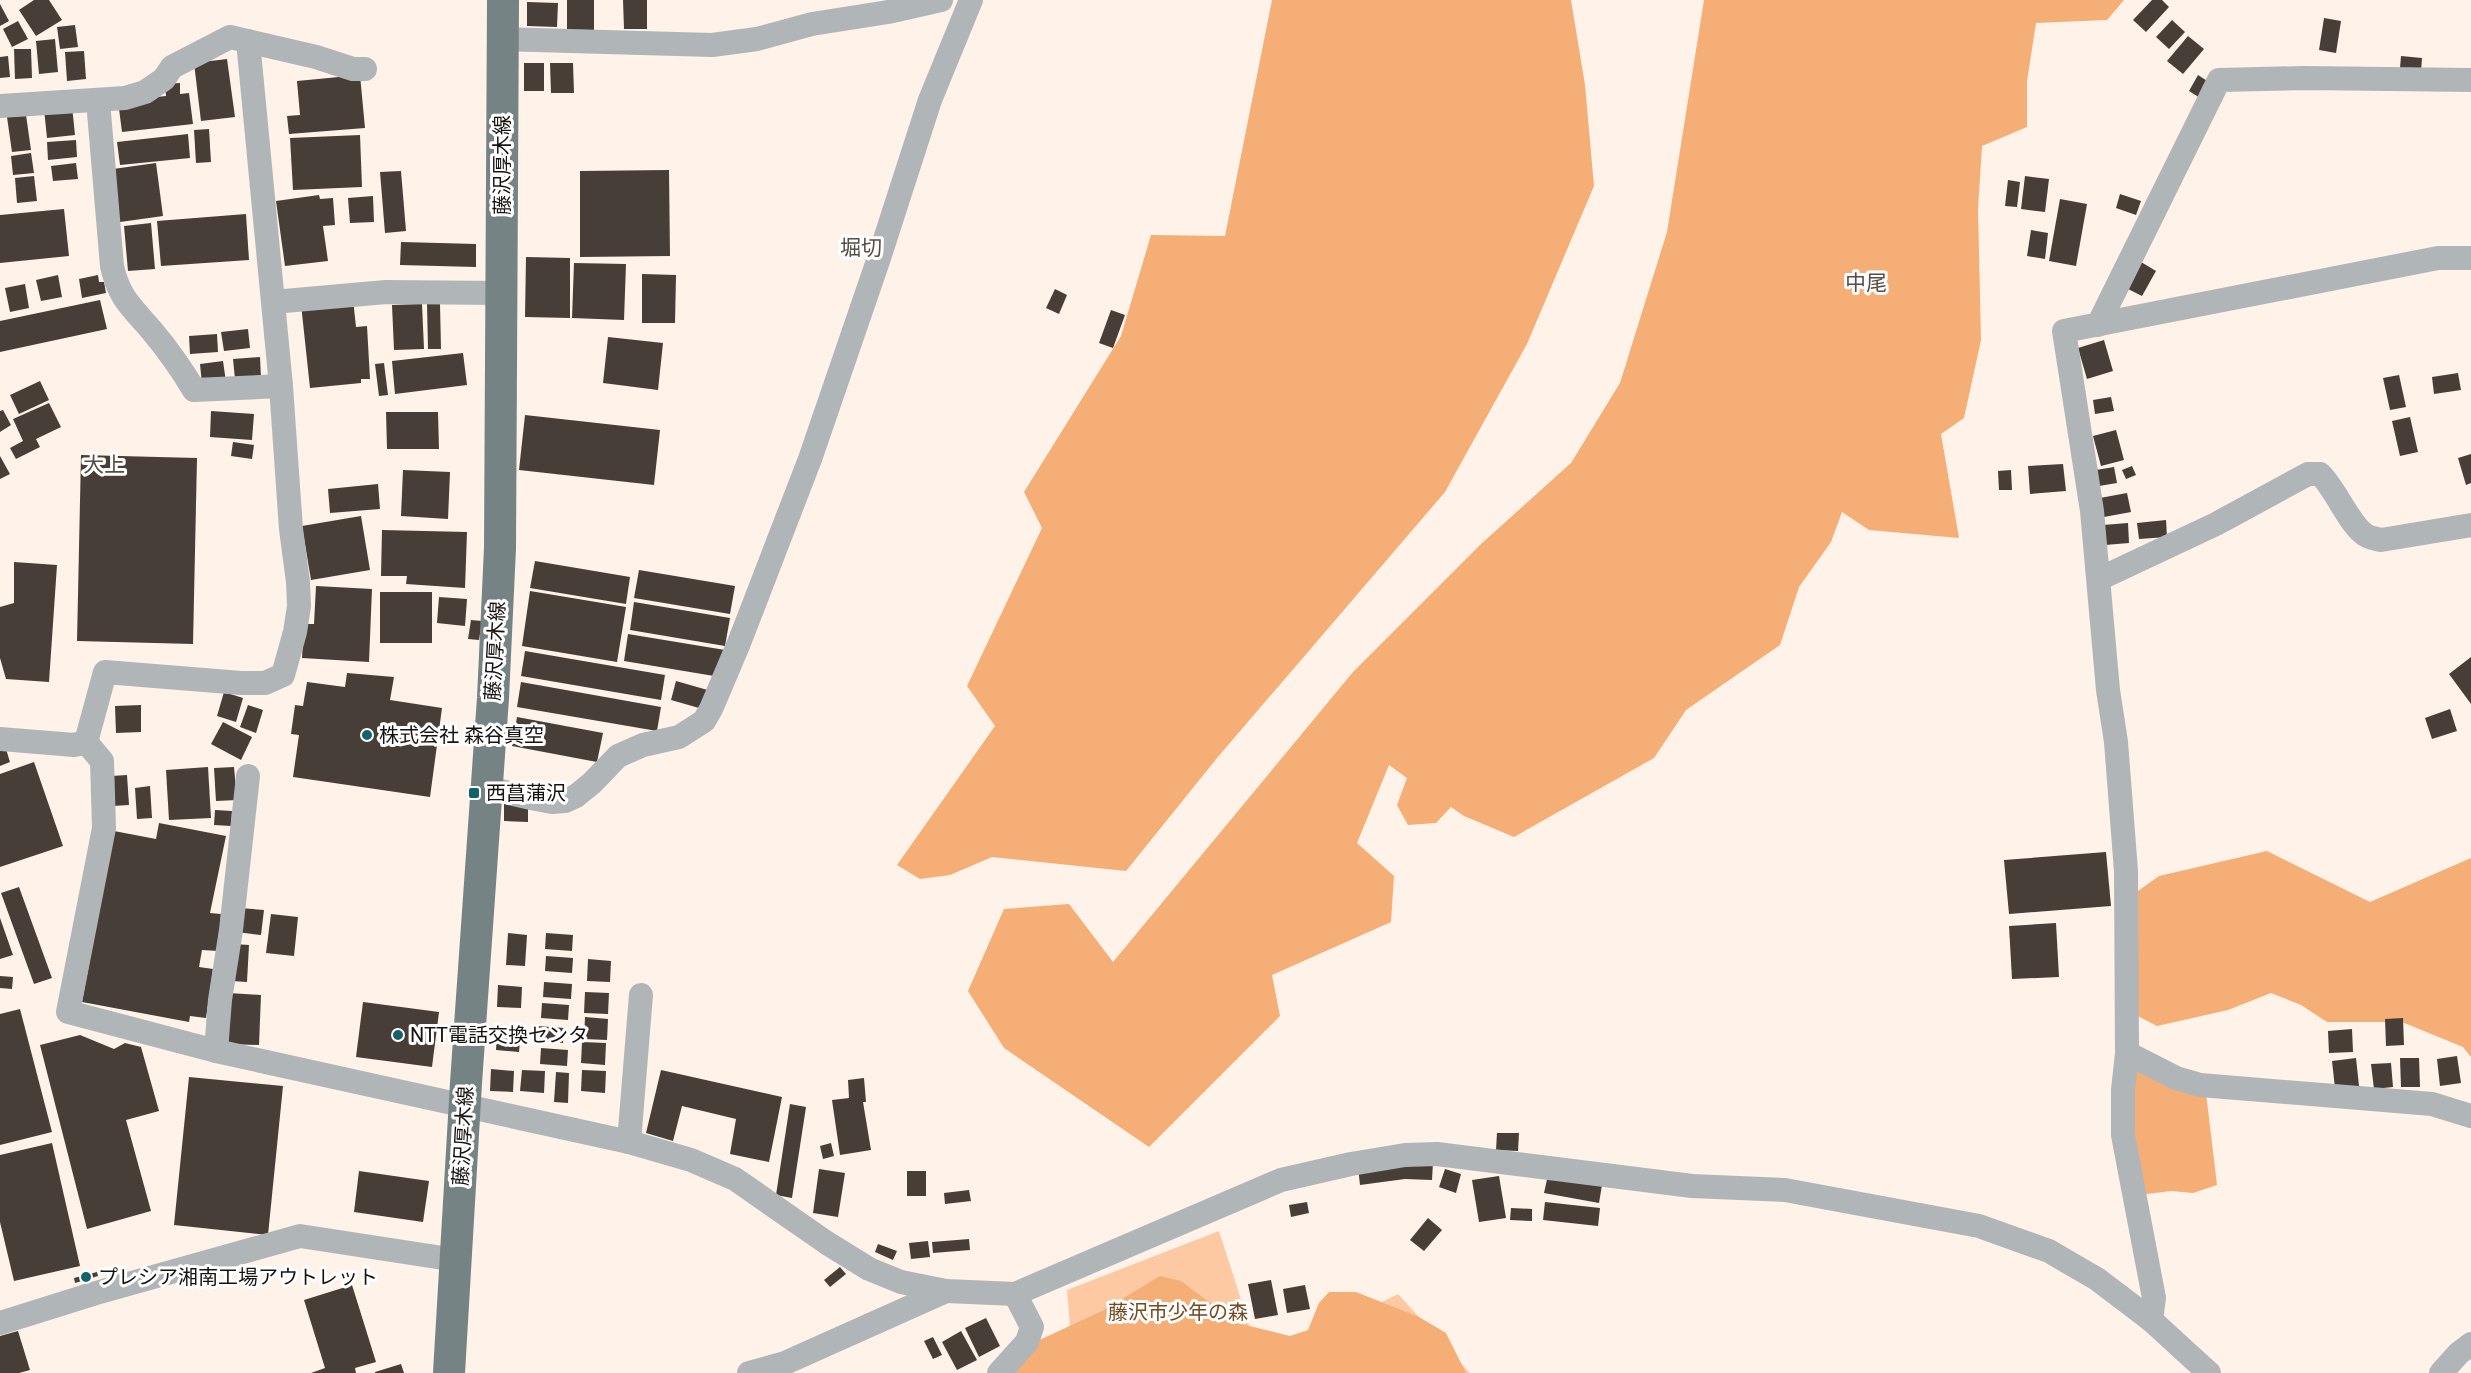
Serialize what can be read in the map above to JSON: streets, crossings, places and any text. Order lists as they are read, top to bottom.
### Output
{
  "streets": {
    "main road": ["藤沢厚木線"]
  },
  "districts": ["堀切", "中尾", "大上"],
  "parks": ["藤沢市少年の森"],
  "places": {
    "other": ["株式会社 森谷真空", "NTT電話交換センタ", "プレシア湘南工場アウトレット"],
    "transit": ["西菖蒲沢"]
  }
}
